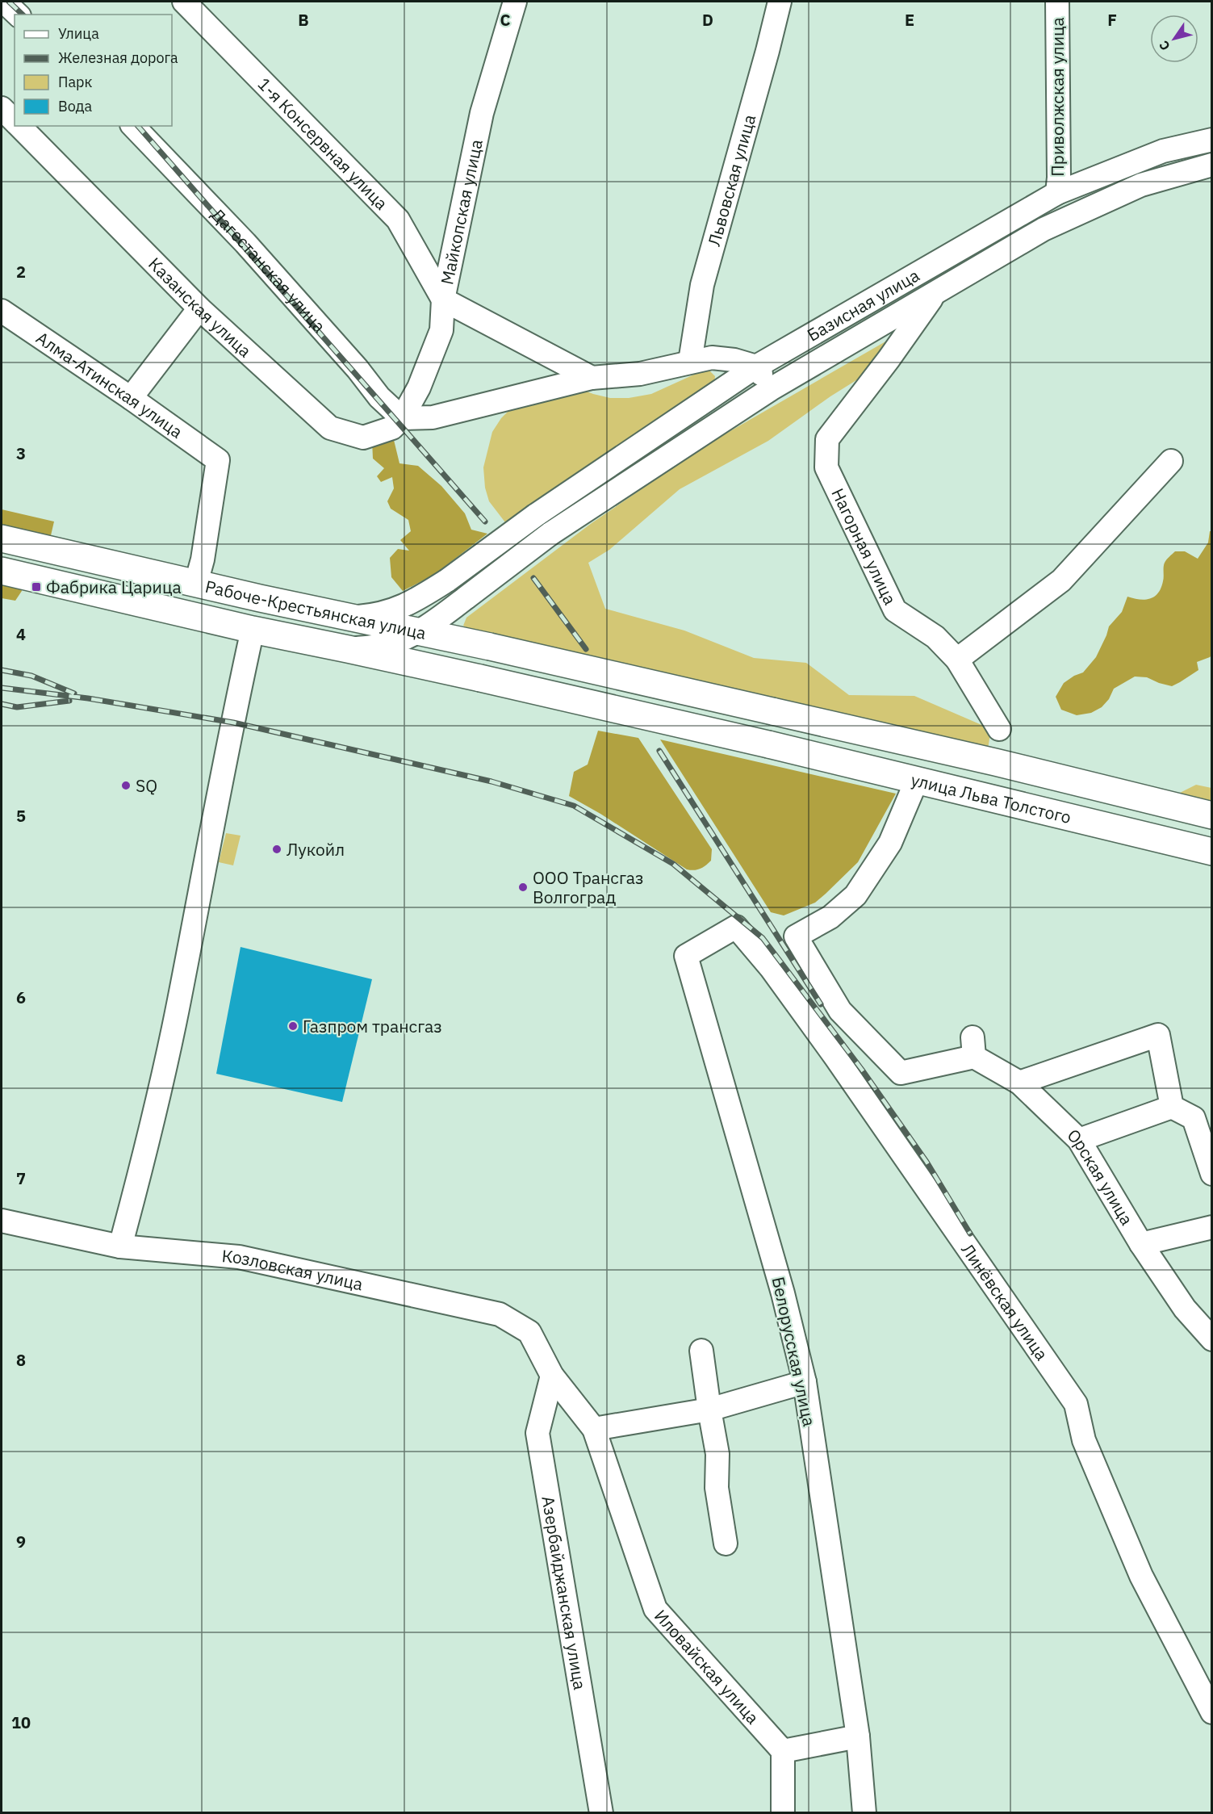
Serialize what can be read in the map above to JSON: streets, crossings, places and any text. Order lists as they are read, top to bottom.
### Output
{
  "streets": {
    "main road": ["Рабоче-Крестьянская улица", "улица Льва Толстого"],
    "street": [
      "Приволжская улица",
      "1-я Консервная улица",
      "Львовская улица",
      "Майкопская улица",
      "Дагестанская улица",
      "Базисная улица",
      "Казанская улица",
      "Алма-Атинская улица",
      "Нагорная улица",
      "Орская улица",
      "Козловская улица",
      "Линёвская улица",
      "Белорусская улица",
      "Азербайджанская улица",
      "Иловайская улица"
    ]
  },
  "crossings": [
    ["Приволжская улица", "Базисная улица"],
    ["1-я Консервная улица", "Майкопская улица"],
    ["Майкопская улица", "Дагестанская улица"],
    ["Майкопская улица", "Казанская улица"],
    ["Дагестанская улица", "Казанская улица"],
    ["Базисная улица", "Нагорная улица"],
    ["Базисная улица", "Рабоче-Крестьянская улица"],
    ["Алма-Атинская улица", "Рабоче-Крестьянская улица"],
    ["Рабоче-Крестьянская улица", "улица Льва Толстого"],
    ["улица Льва Толстого", "Орская улица"],
    ["Козловская улица", "Азербайджанская улица"],
    ["Козловская улица", "Иловайская улица"],
    ["Линёвская улица", "Белорусская улица"],
    ["Азербайджанская улица", "Иловайская улица"]
  ],
  "places": {
    "transit": ["Фабрика Царица"],
    "other": [
      "SQ",
      "Лукойл",
      "ООО Трансгаз Волгоград",
      "Газпром трансгаз"
    ]
  },
  "legend": [
    "Улица",
    "Железная дорога",
    "Парк",
    "Вода"
  ],
  "north": "bottom left",
  "grid": {
    "columns": [
      "B",
      "C",
      "D",
      "E",
      "F"
    ],
    "rows": [
      "2",
      "3",
      "4",
      "5",
      "6",
      "7",
      "8",
      "9",
      "10"
    ]
  }
}
